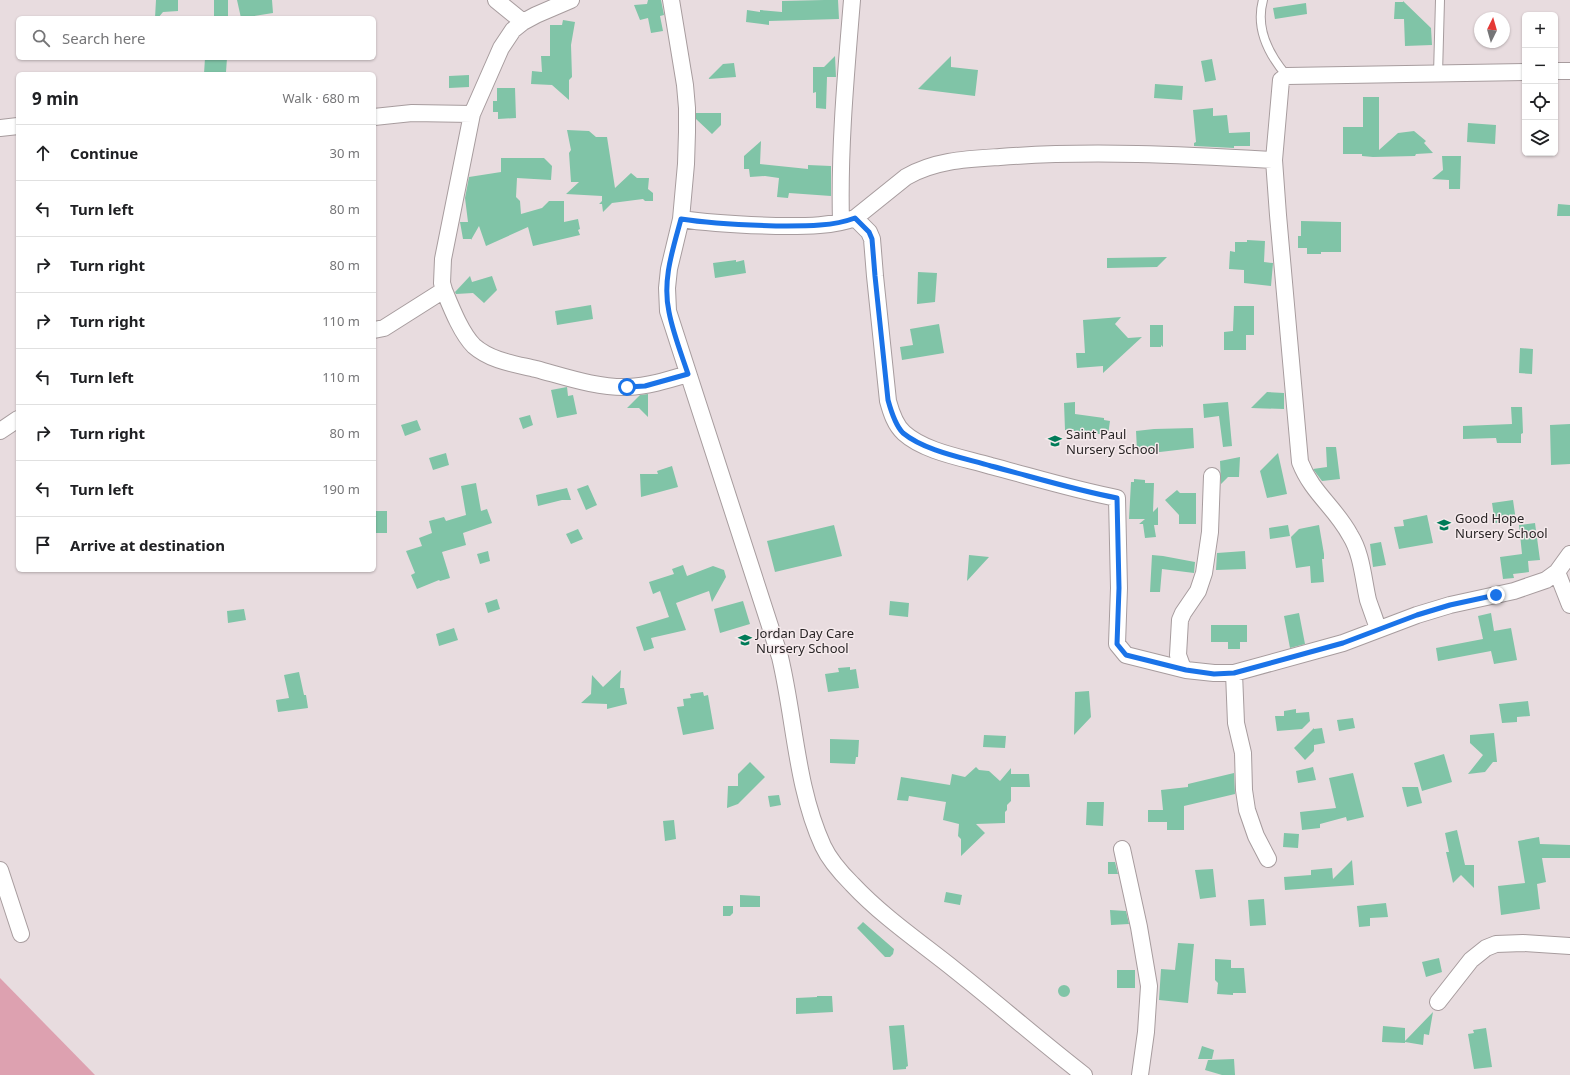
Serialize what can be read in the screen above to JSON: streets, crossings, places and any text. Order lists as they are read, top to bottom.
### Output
{
  "places": {
    "school or university": ["Saint Paul Nursery School", "Good Hope Nursery School", "Jordan Day Care Nursery School"]
  },
  "north": "top",
  "page": {
    "map_buttons": ["+", "−"],
    "search": "Search here",
    "heading": ["9 min", "Walk · 680 m"],
    "list": [
      ["Continue", "30 m"],
      ["Turn left", "80 m"],
      ["Turn right", "80 m"],
      ["Turn right", "110 m"],
      ["Turn left", "110 m"],
      ["Turn right", "80 m"],
      ["Turn left", "190 m"],
      "Arrive at destination"
    ]
  }
}
